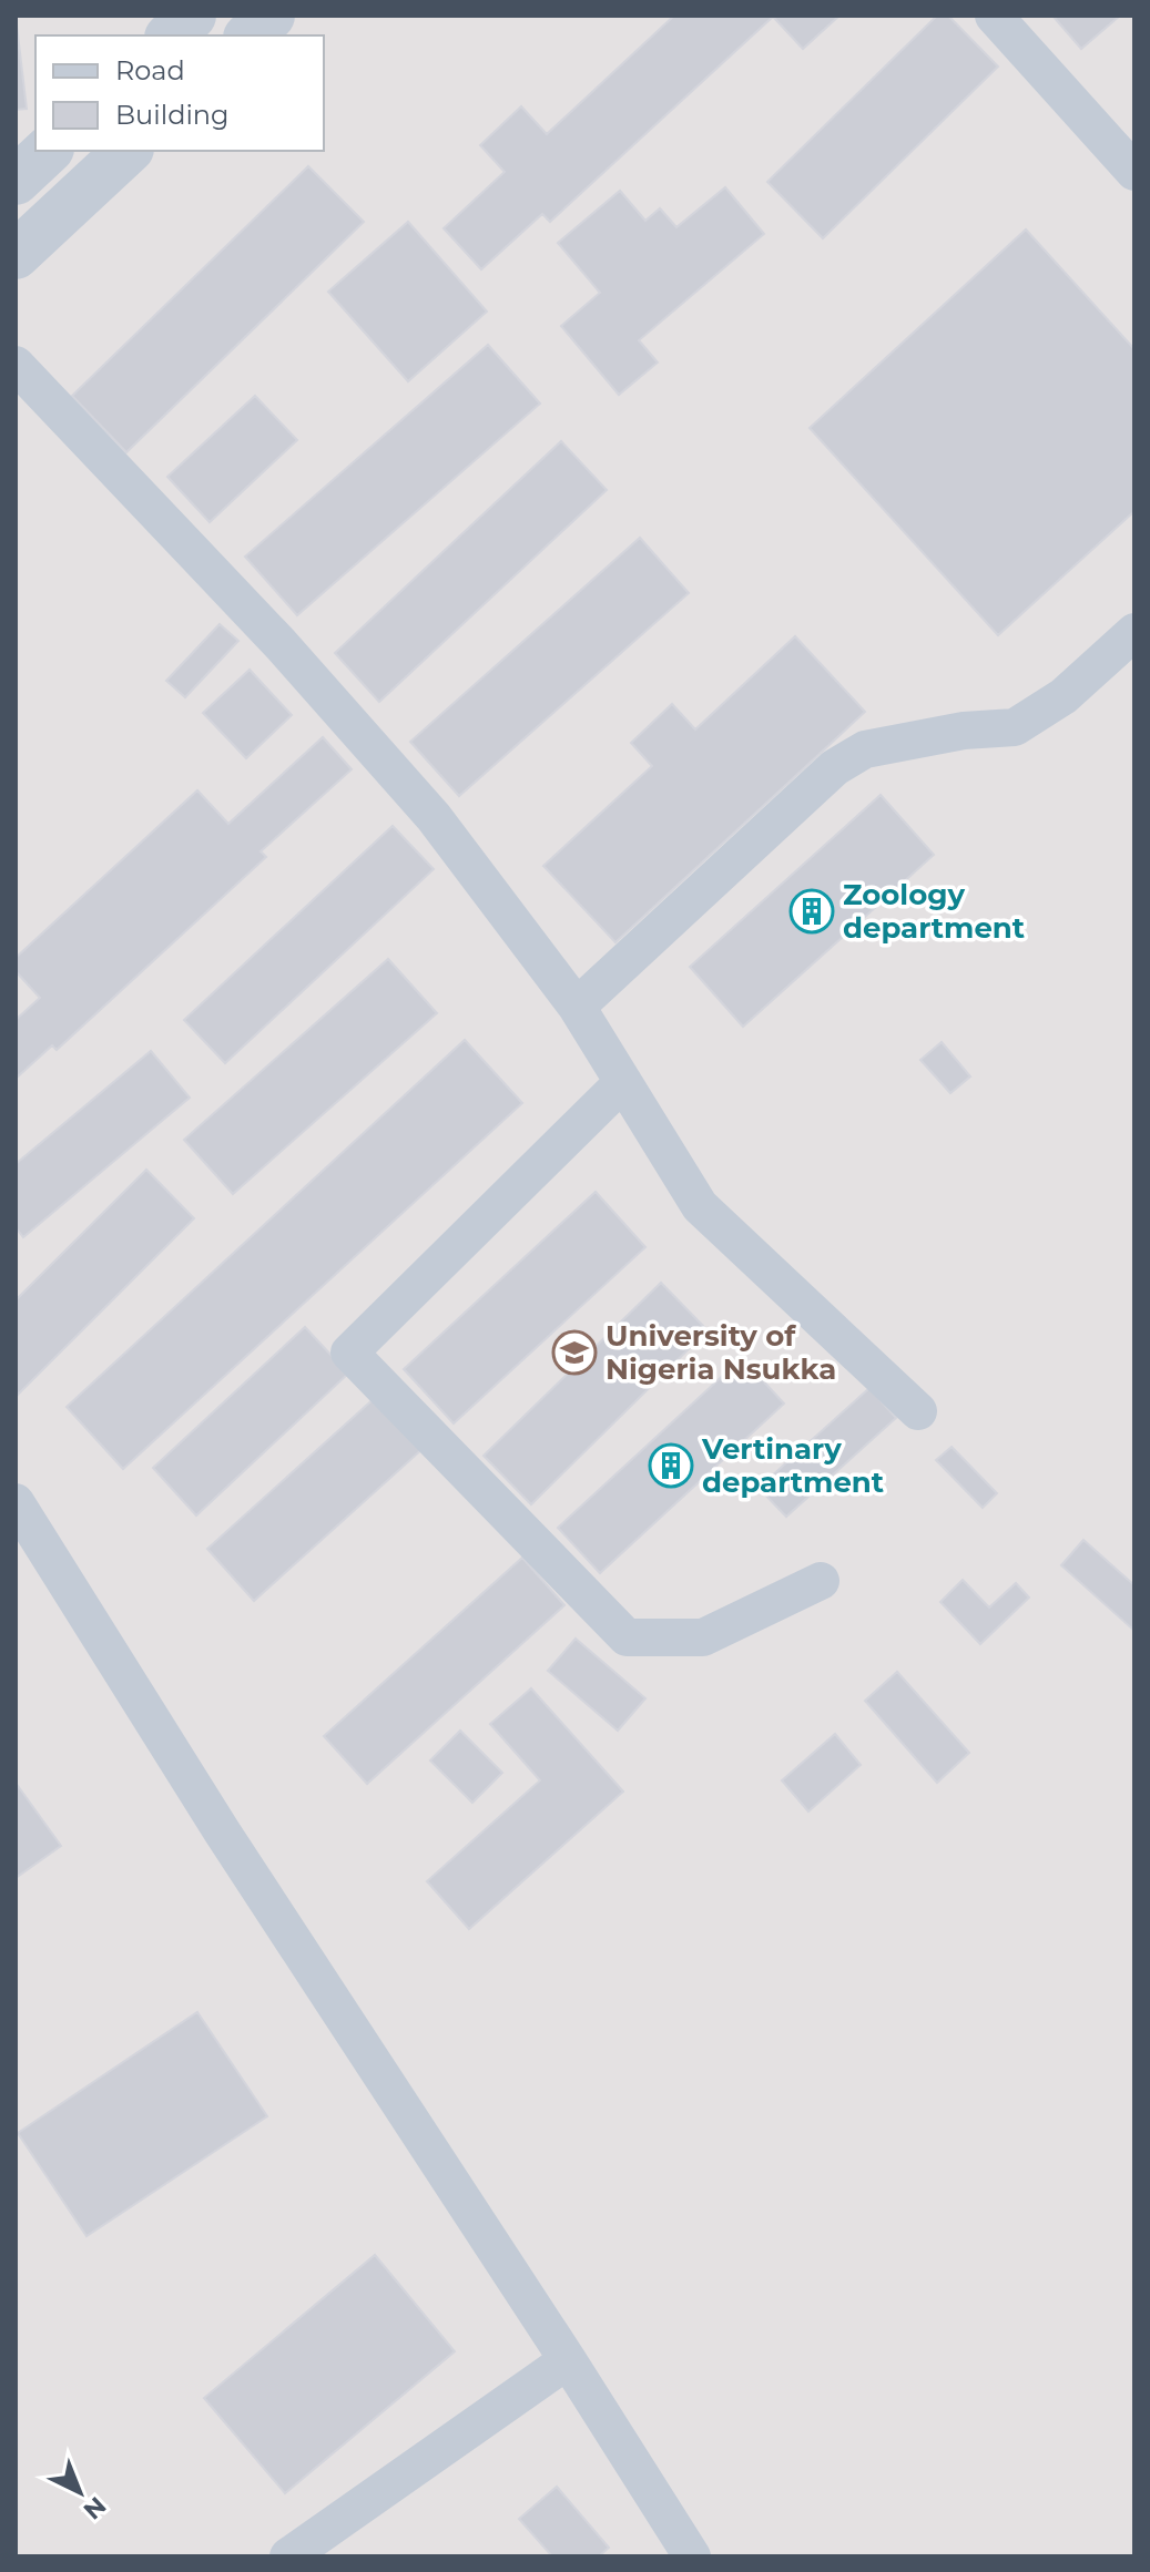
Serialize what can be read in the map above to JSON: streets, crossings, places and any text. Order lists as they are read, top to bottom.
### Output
{
  "places": {
    "building": ["Zoology department", "Vertinary department"],
    "school or university": ["University of Nigeria Nsukka"]
  },
  "legend": ["Road", "Building"],
  "north": "bottom right"
}
